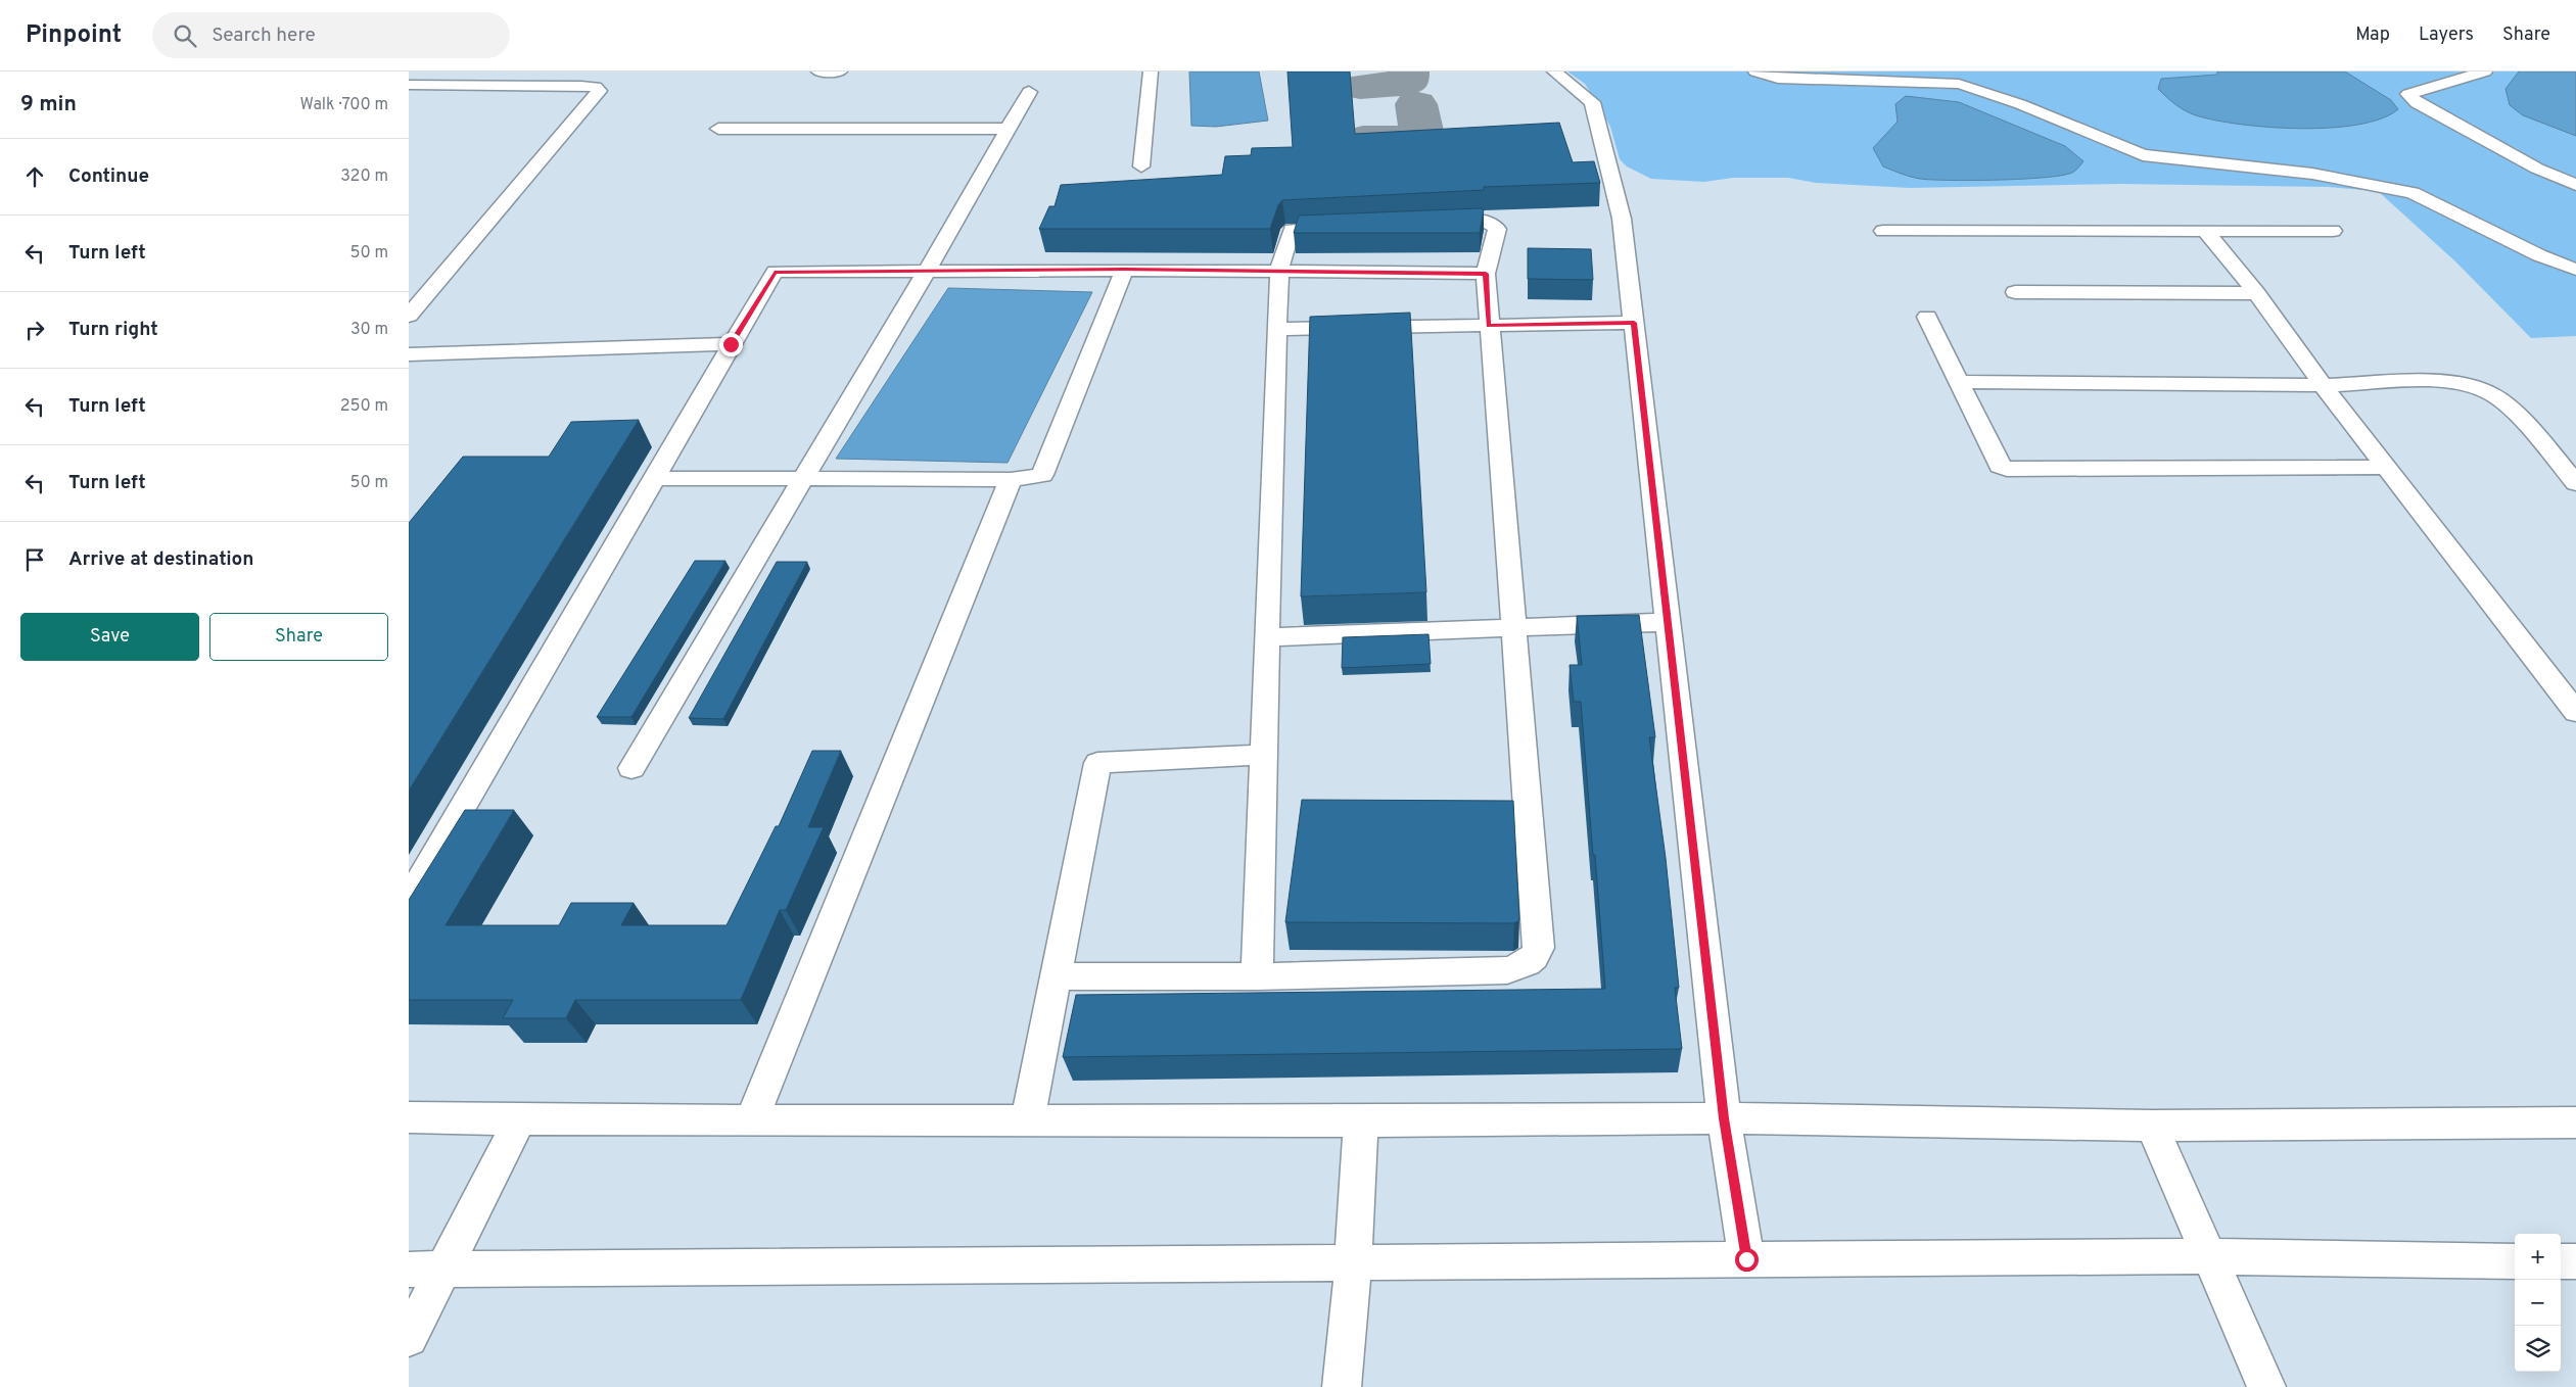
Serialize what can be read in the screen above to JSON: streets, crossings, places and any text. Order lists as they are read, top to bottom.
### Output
{
  "page": {
    "header": "Pinpoint",
    "search": "Search here",
    "nav": ["Map", "Layers", "Share"],
    "heading": ["9 min", "Walk · 700 m"],
    "list": [
      ["Continue", "320 m"],
      ["Turn left", "50 m"],
      ["Turn right", "30 m"],
      ["Turn left", "250 m"],
      ["Turn left", "50 m"],
      "Arrive at destination"
    ],
    "buttons": ["Save", "Share"],
    "map_buttons": ["+", "−"]
  }
}
